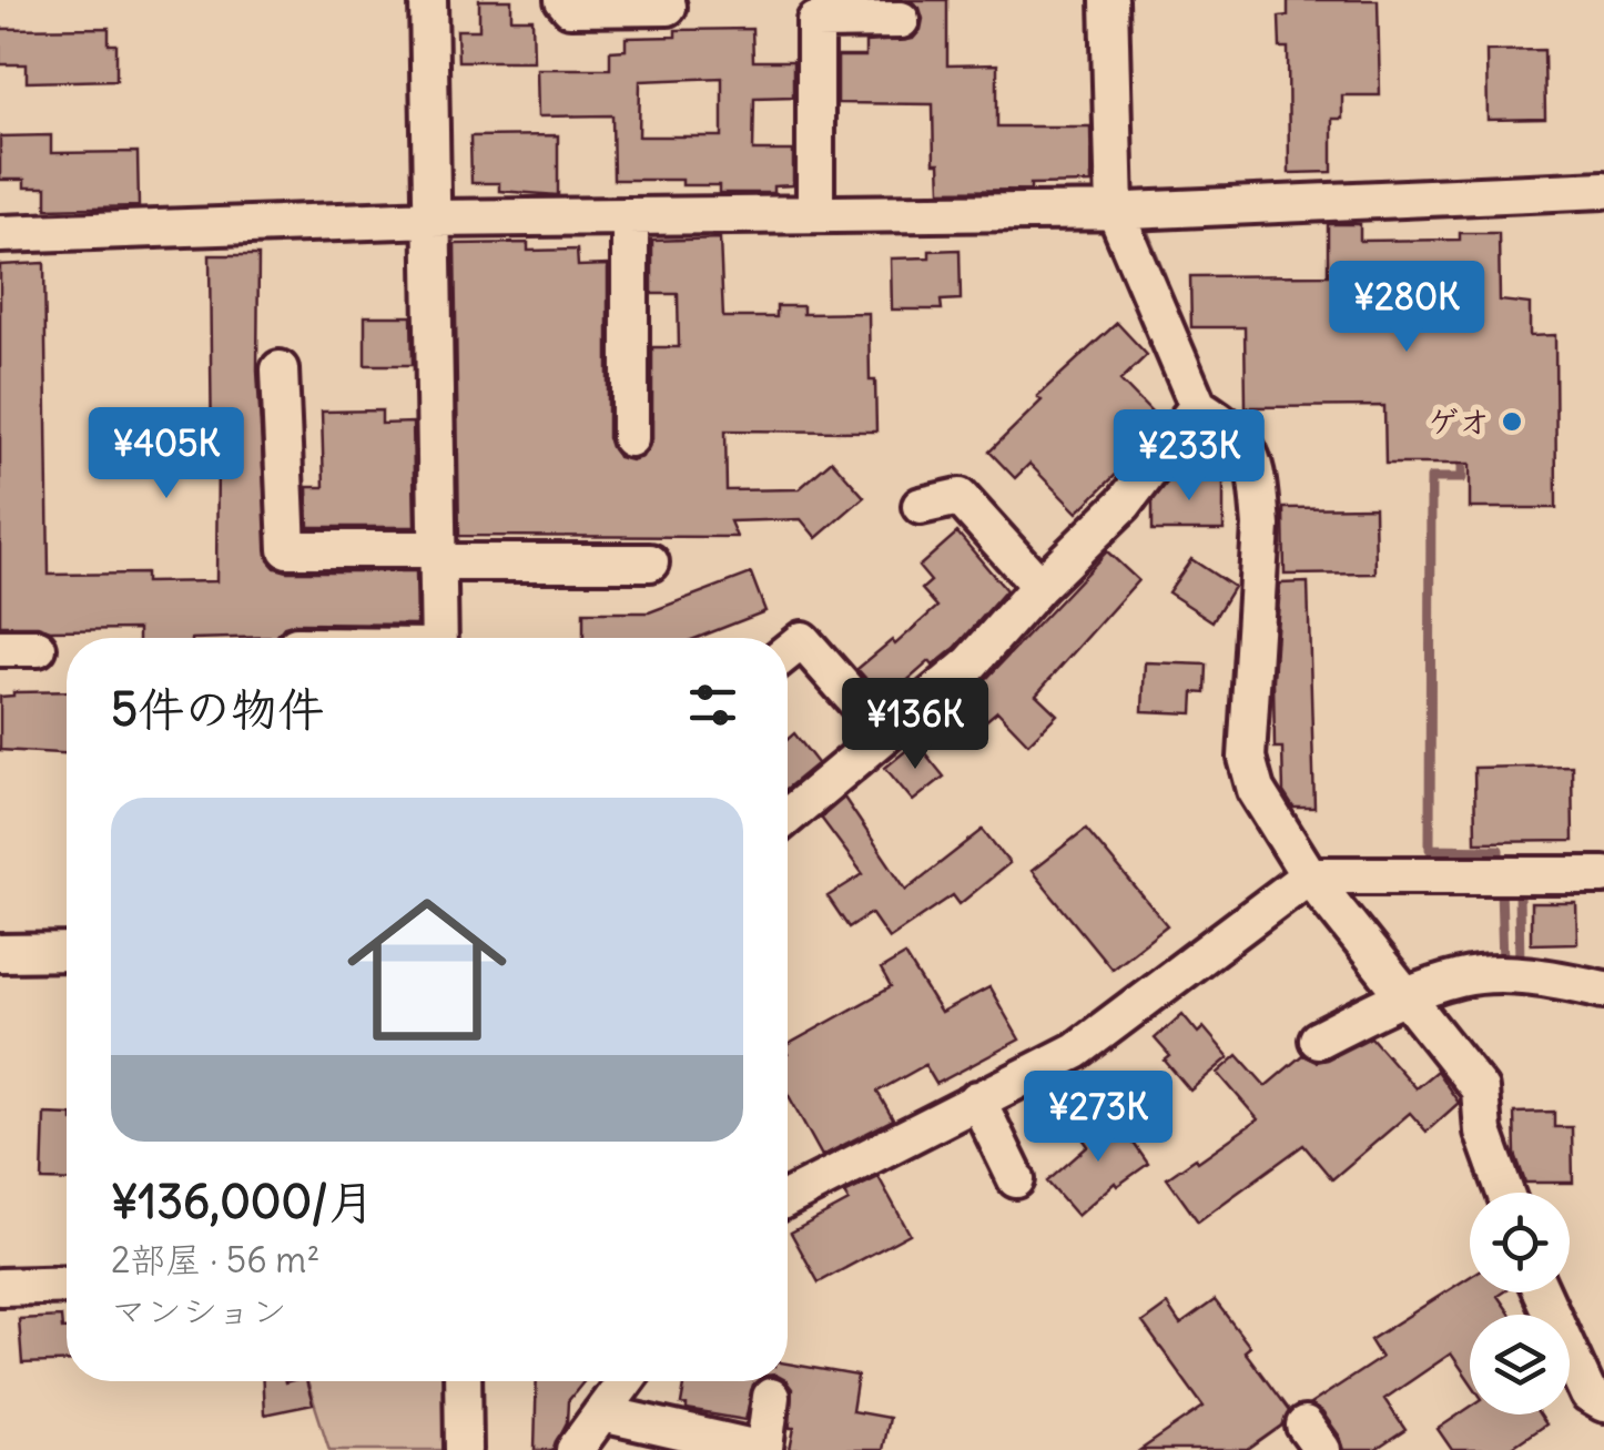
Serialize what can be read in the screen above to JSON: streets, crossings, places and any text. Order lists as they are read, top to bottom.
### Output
{
  "places": ["ゲオ"],
  "page": {
    "price": [
      "¥280K",
      "¥405K",
      "¥233K",
      "¥136K",
      "¥273K"
    ],
    "heading": "5件の物件",
    "list": [
      {
        "name": "¥136,000/月",
        "note": "2部屋 · 56 m² · マンション"
      }
    ]
  }
}
